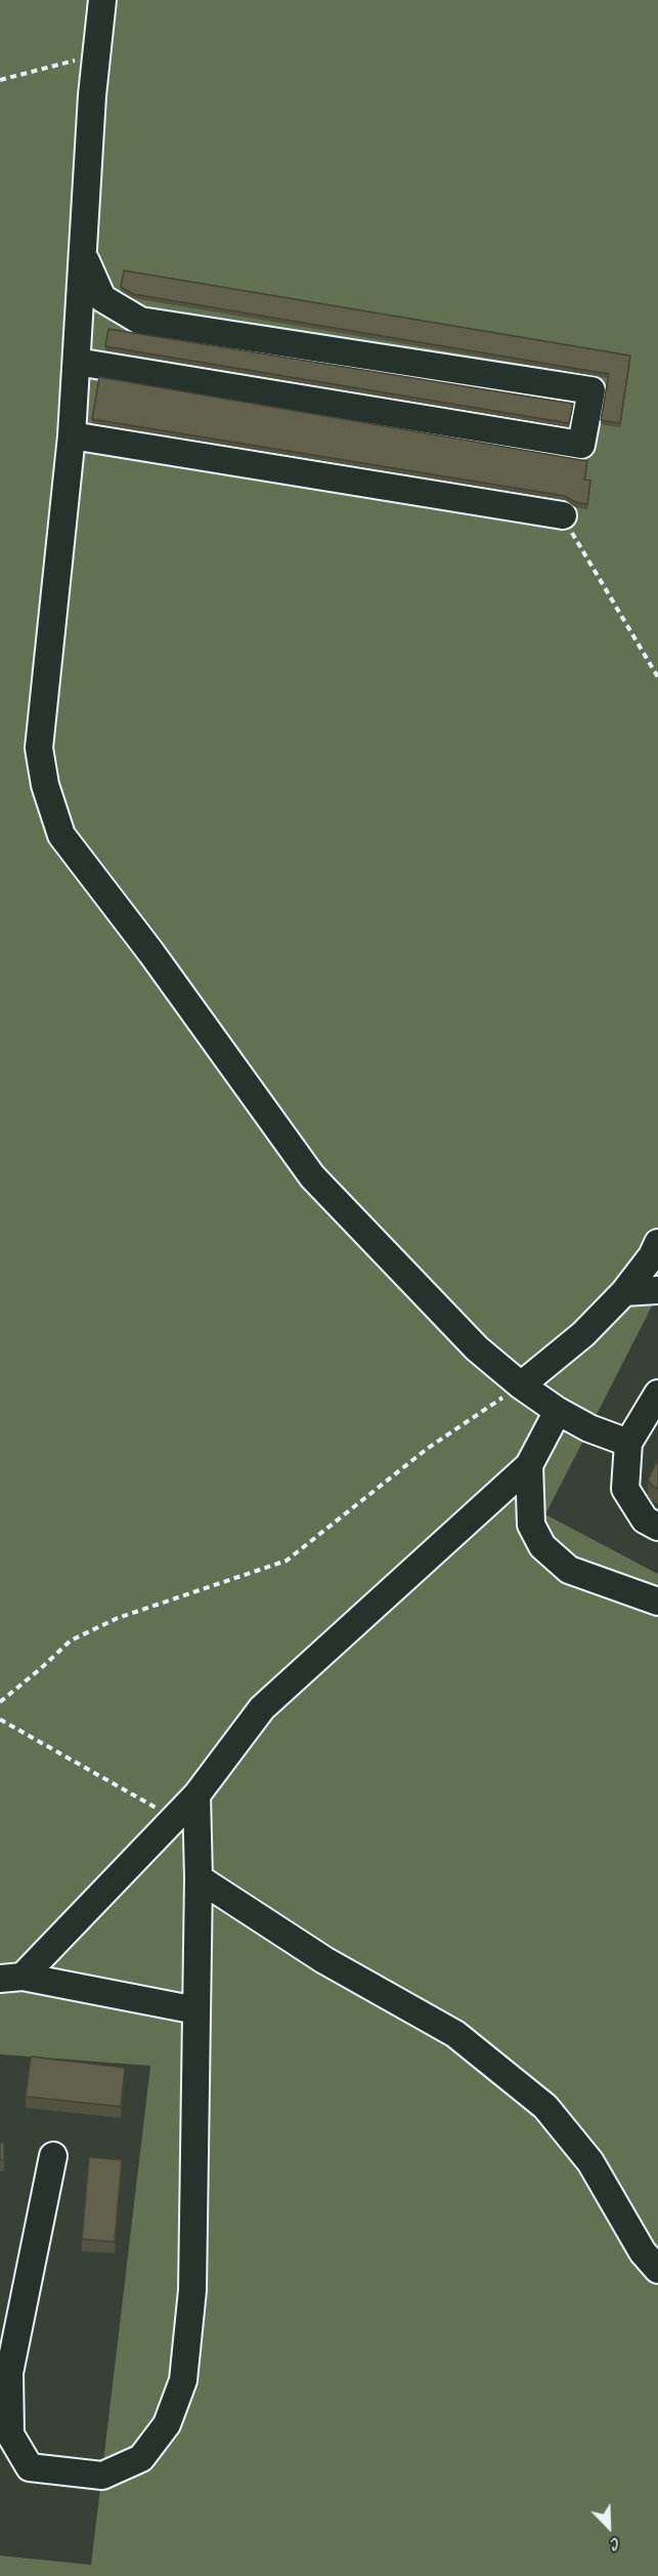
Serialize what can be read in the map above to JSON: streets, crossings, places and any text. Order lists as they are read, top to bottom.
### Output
{
  "north": "bottom right"
}
